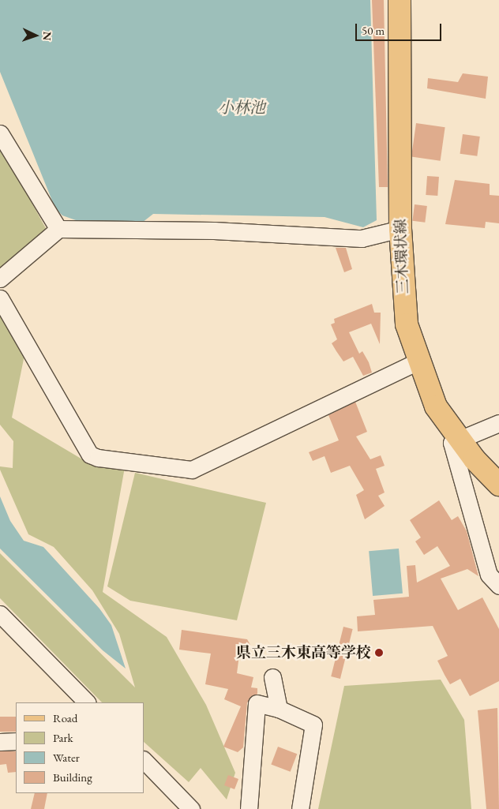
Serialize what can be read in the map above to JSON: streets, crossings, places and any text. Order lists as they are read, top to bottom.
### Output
{
  "streets": {
    "main road": ["三木環状線"]
  },
  "water": ["小林池"],
  "places": ["県立三木東高等学校"],
  "legend": [
    "Road",
    "Park",
    "Water",
    "Building"
  ],
  "scale_bar": "50 m",
  "north": "right"
}
